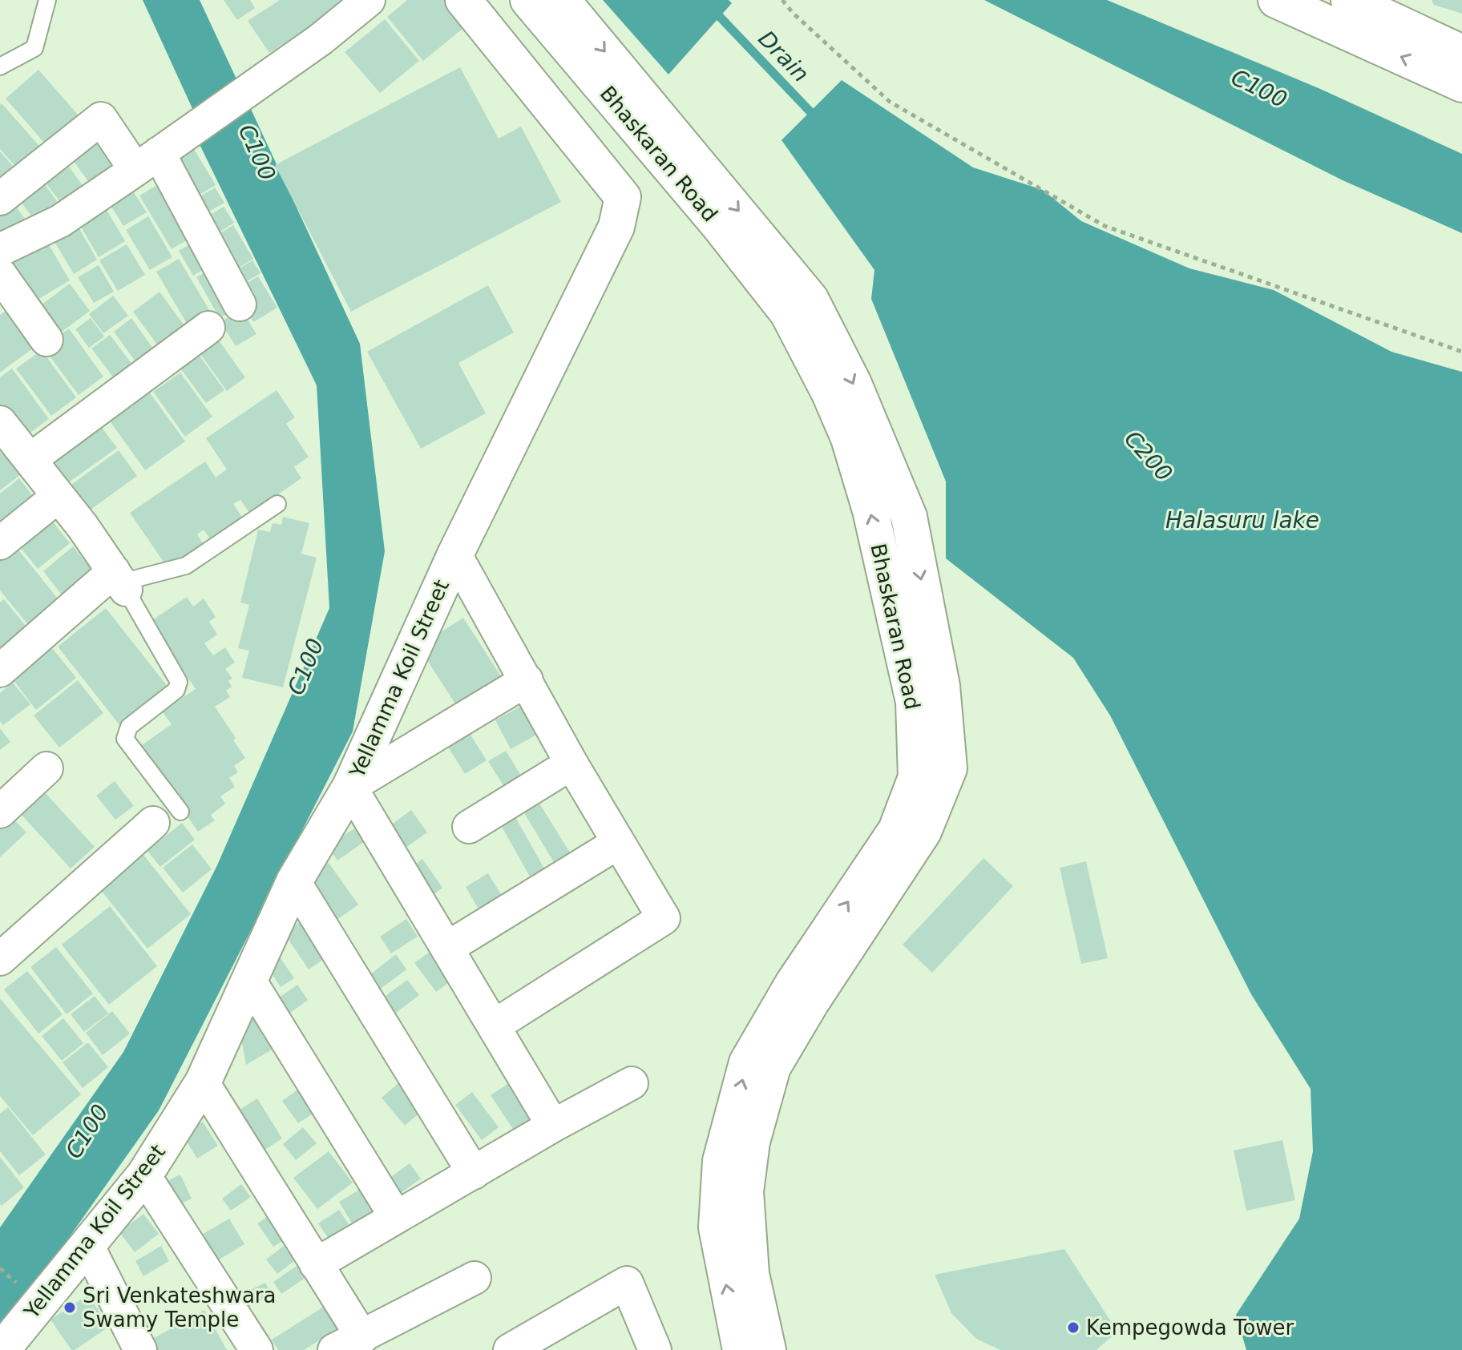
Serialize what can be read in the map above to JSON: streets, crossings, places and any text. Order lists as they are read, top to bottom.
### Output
{
  "streets": {
    "main road": ["Bhaskaran Road", "Yellamma Koil Street"]
  },
  "water": [
    "Drain",
    "C100",
    "C200",
    "Halasuru lake"
  ],
  "places": ["Sri Venkateshwara Swamy Temple", "Kempegowda Tower"]
}
